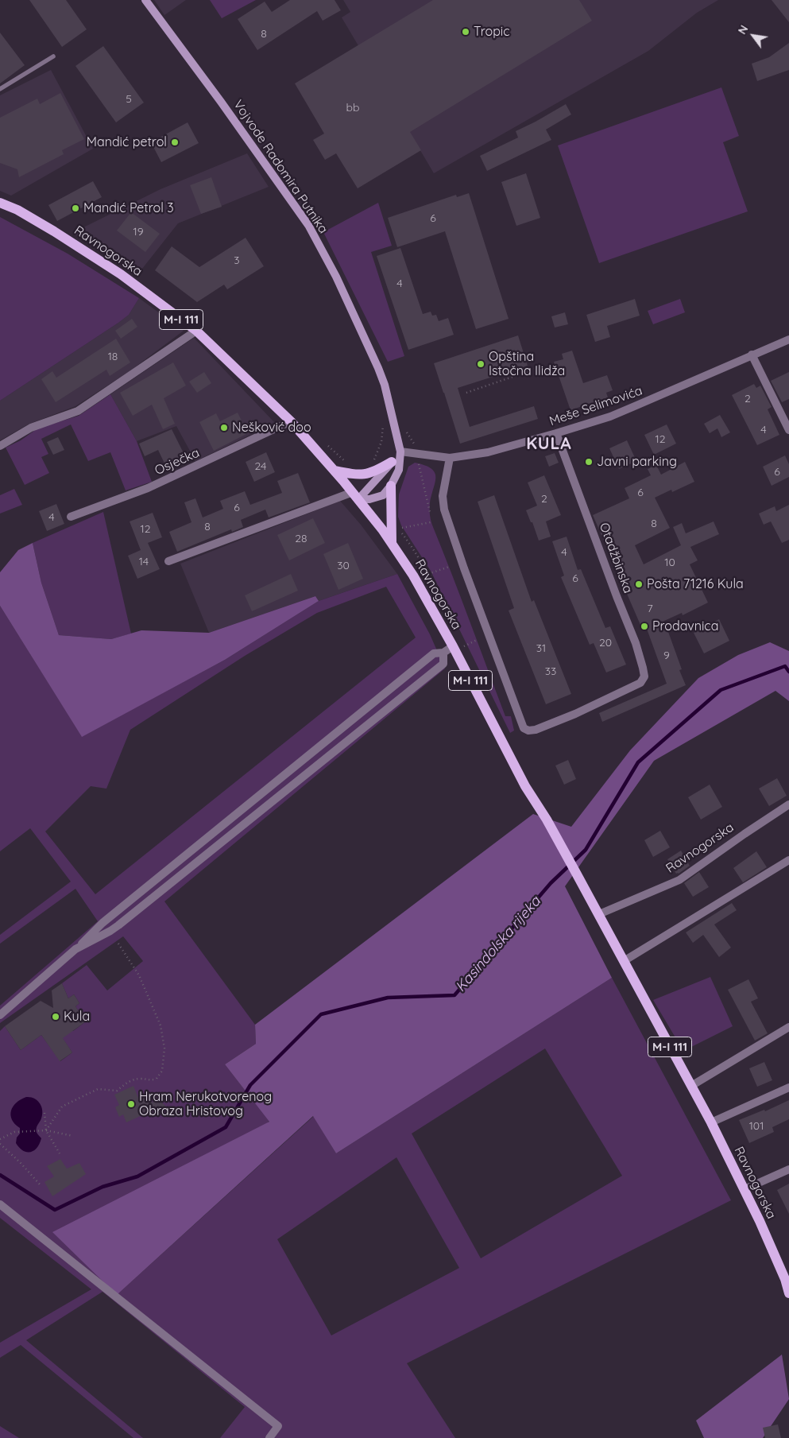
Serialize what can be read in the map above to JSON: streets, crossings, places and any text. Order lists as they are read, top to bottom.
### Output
{
  "streets": {
    "main road": ["Vojvode Radomira Putnika", "Ravnogorska", "M-I 111"],
    "street": ["Meše Selimovića", "Osječka", "Otadžbinska"]
  },
  "crossings": [
    ["Vojvode Radomira Putnika", "Ravnogorska"],
    ["Vojvode Radomira Putnika", "Meše Selimovića"],
    ["Ravnogorska", "Osječka"],
    ["Meše Selimovića", "Otadžbinska"]
  ],
  "districts": ["KULA"],
  "water": ["Kasindolska rijeka"],
  "places": [
    "Tropic",
    "Mandić petrol",
    "Mandić Petrol 3",
    "Opština Istočna Ilidža",
    "Nešković doo",
    "Javni parking",
    "Pošta 71216 Kula",
    "Prodavnica",
    "Kula",
    "Hram Nerukotvorenog Obraza Hristovog"
  ],
  "house_numbers": [
    "8",
    "5",
    "bb",
    "6",
    "19",
    "3",
    "4",
    "18",
    "2",
    "4",
    "12",
    "24",
    "6",
    "6",
    "2",
    "6",
    "4",
    "8",
    "8",
    "12",
    "28",
    "4",
    "14",
    "10",
    "30",
    "6",
    "7",
    "20",
    "31",
    "9",
    "33",
    "101"
  ],
  "north": "top left"
}
